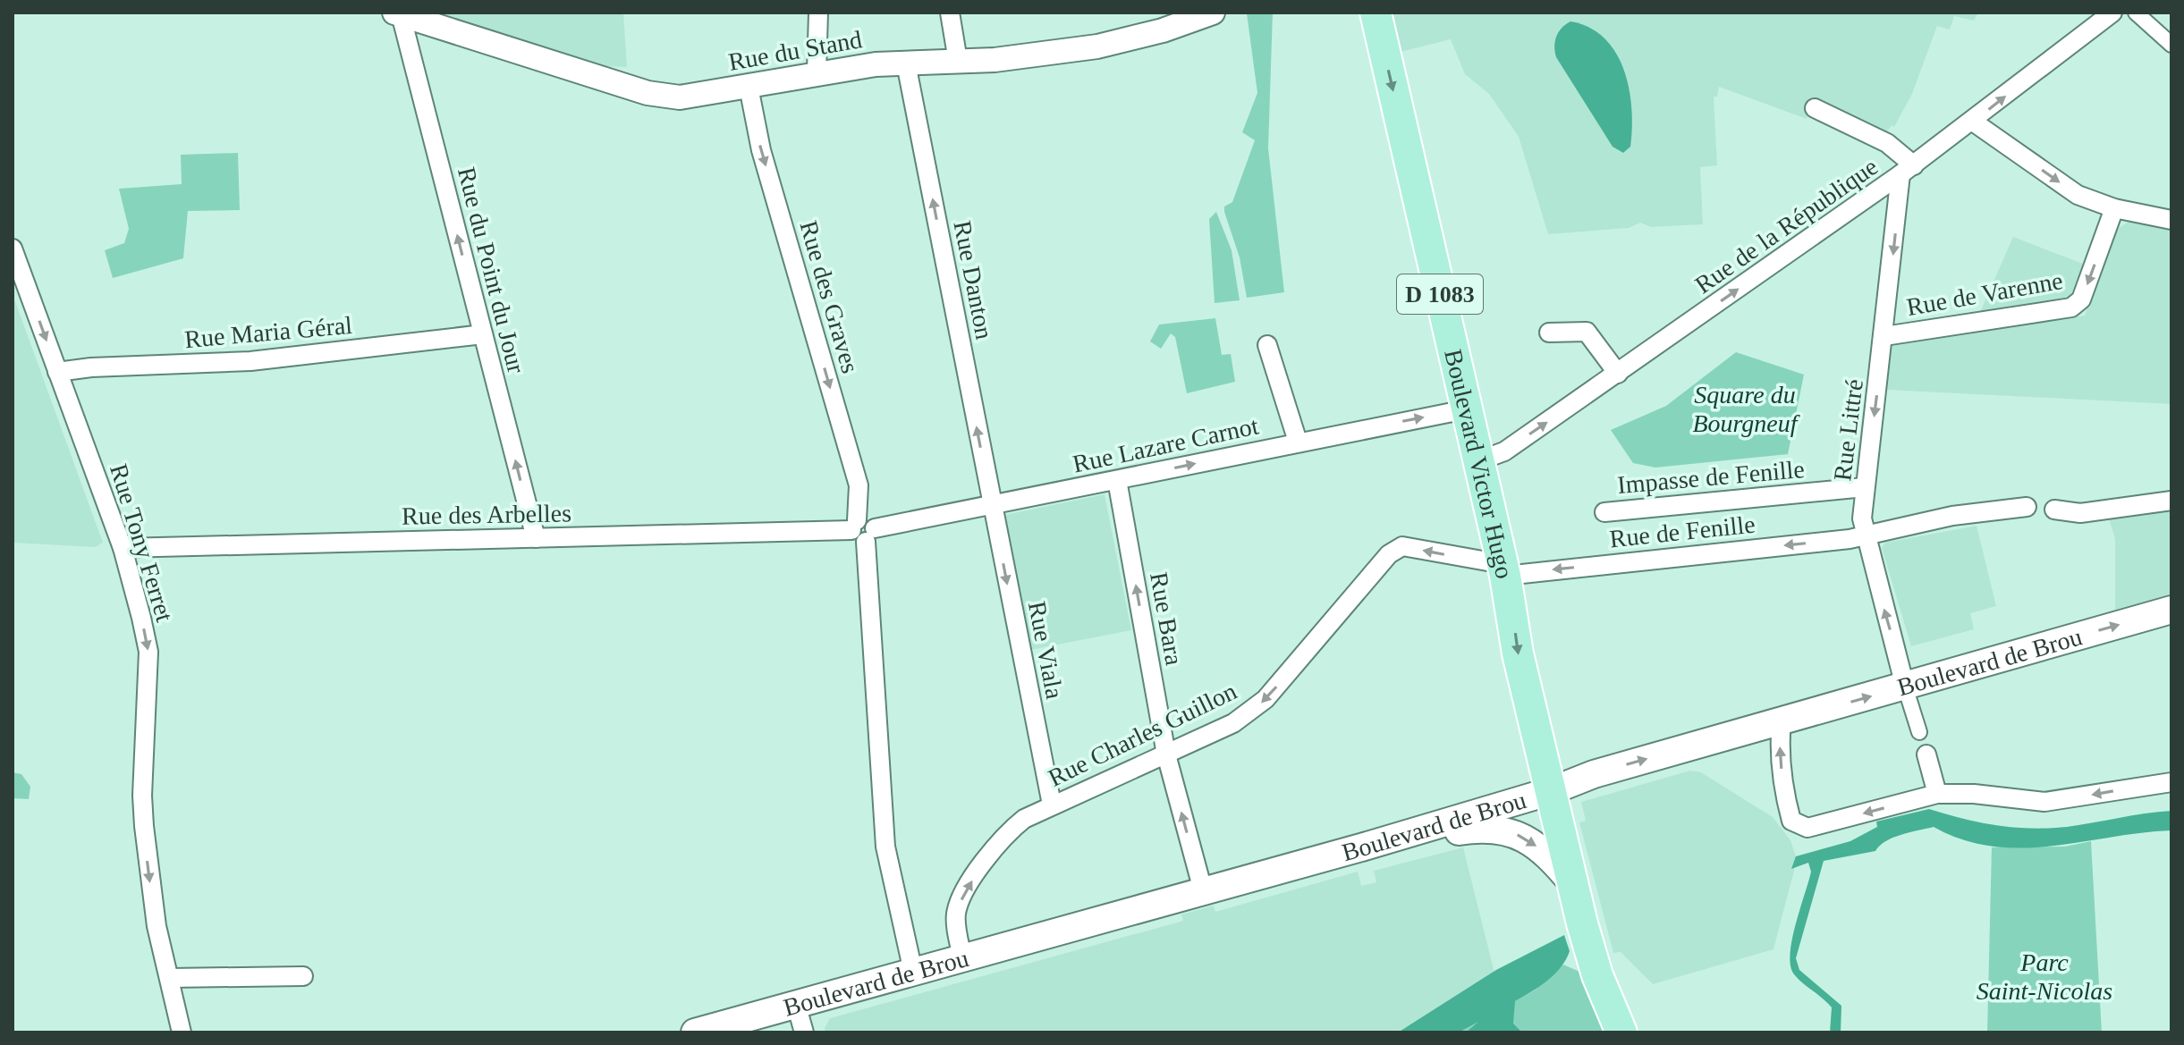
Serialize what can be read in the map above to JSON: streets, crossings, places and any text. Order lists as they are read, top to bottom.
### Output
{
  "streets": {
    "main road": ["D 1083", "Boulevard Victor Hugo", "Boulevard de Brou"],
    "street": [
      "Rue du Stand",
      "Rue de la République",
      "Rue du Point du Jour",
      "Rue Danton",
      "Rue de Varenne",
      "Rue des Graves",
      "Rue Maria Géral",
      "Rue Littré",
      "Rue Lazare Carnot",
      "Impasse de Fenille",
      "Rue des Arbelles",
      "Rue de Fenille",
      "Rue Tony Ferret",
      "Rue Bara",
      "Rue Viala",
      "Rue Charles Guillon"
    ]
  },
  "crossings": [
    ["Rue du Stand", "Rue du Point du Jour"],
    ["Rue du Stand", "Rue Danton"],
    ["Rue du Stand", "Rue des Graves"],
    ["Rue de la République", "Rue Littré"],
    ["Rue de la République", "Boulevard Victor Hugo"],
    ["Rue du Point du Jour", "Rue Maria Géral"],
    ["Rue du Point du Jour", "Rue des Arbelles"],
    ["Rue Danton", "Rue Lazare Carnot"],
    ["Rue Danton", "Rue Viala"],
    ["Rue de Varenne", "Rue Littré"],
    ["D 1083", "Boulevard Victor Hugo"],
    ["D 1083", "Boulevard de Brou"],
    ["Rue des Graves", "Rue Lazare Carnot"],
    ["Rue des Graves", "Rue des Arbelles"],
    ["Rue des Graves", "Boulevard de Brou"],
    ["Rue Maria Géral", "Rue Tony Ferret"],
    ["Rue Littré", "Impasse de Fenille"],
    ["Rue Littré", "Rue de Fenille"],
    ["Rue Littré", "Boulevard de Brou"],
    ["Rue Lazare Carnot", "Boulevard Victor Hugo"],
    ["Rue Lazare Carnot", "Rue des Arbelles"],
    ["Rue Lazare Carnot", "Rue Bara"],
    ["Rue Lazare Carnot", "Rue Viala"],
    ["Boulevard Victor Hugo", "Rue de Fenille"],
    ["Boulevard Victor Hugo", "Boulevard de Brou"],
    ["Boulevard Victor Hugo", "Rue Charles Guillon"],
    ["Rue des Arbelles", "Rue Tony Ferret"],
    ["Rue de Fenille", "Rue Charles Guillon"],
    ["Rue Bara", "Boulevard de Brou"],
    ["Rue Bara", "Rue Charles Guillon"],
    ["Rue Viala", "Rue Charles Guillon"],
    ["Boulevard de Brou", "Rue Charles Guillon"]
  ],
  "one_way": [
    "Rue de la République",
    "Rue du Point du Jour",
    "Rue Danton",
    "Rue de Varenne",
    "Rue des Graves",
    "Rue Lazare Carnot",
    "Boulevard Victor Hugo",
    "Rue de Fenille",
    "Rue Tony Ferret",
    "Rue Bara",
    "Rue Viala",
    "Boulevard de Brou"
  ],
  "parks": ["Square du Bourgneuf", "Parc Saint-Nicolas"]
}
